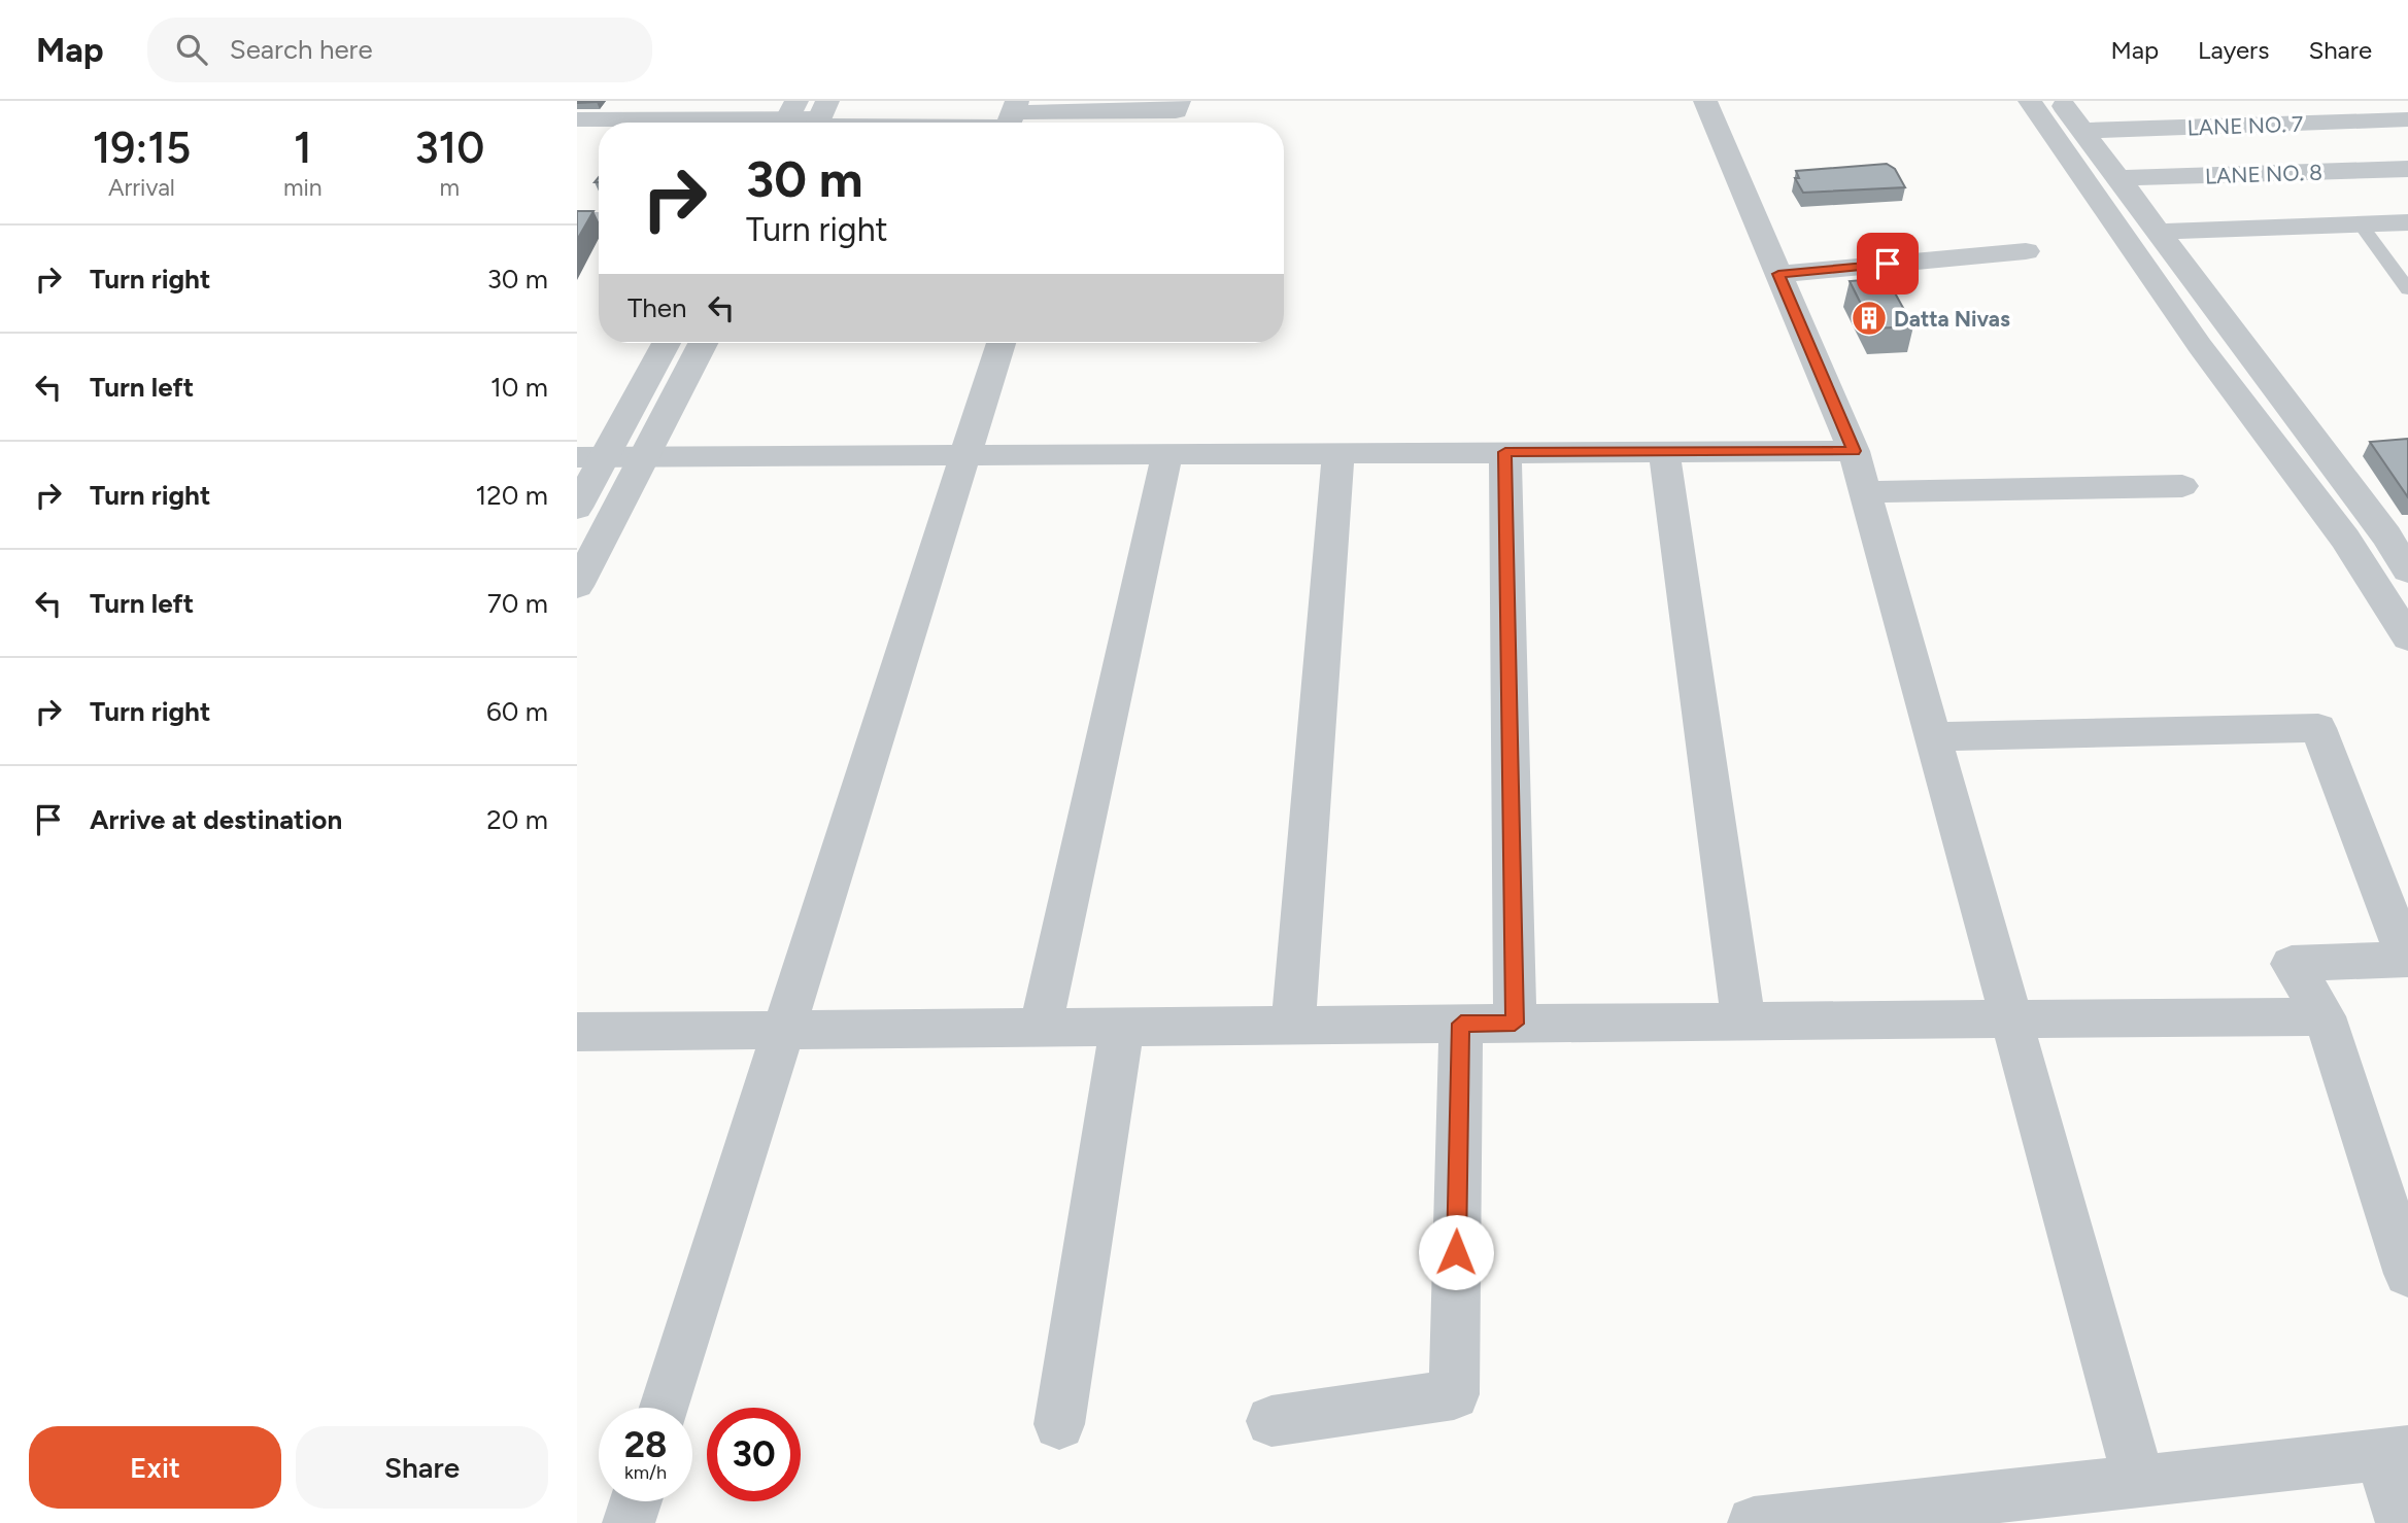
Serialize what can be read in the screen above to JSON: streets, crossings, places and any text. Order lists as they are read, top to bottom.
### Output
{
  "streets": {
    "street": ["LANE NO. 7", "LANE NO. 8"]
  },
  "places": {
    "building": ["Datta Nivas"]
  },
  "page": {
    "header": "Map",
    "search": "Search here",
    "nav": ["Map", "Layers", "Share"],
    "eta": [
      "19:15",
      "Arrival",
      "1",
      "min",
      "310",
      "m"
    ],
    "turn": ["30 m", "Turn right"],
    "list": [
      {
        "name": "Turn right",
        "value": "30 m"
      },
      {
        "name": "Turn left",
        "value": "10 m"
      },
      {
        "name": "Turn right",
        "value": "120 m"
      },
      {
        "name": "Turn left",
        "value": "70 m"
      },
      {
        "name": "Turn right",
        "value": "60 m"
      },
      {
        "name": "Arrive at destination",
        "value": "20 m"
      }
    ],
    "then": "Then",
    "speed": "28 km/h",
    "limit": "30",
    "buttons": ["Exit", "Share"]
  }
}
